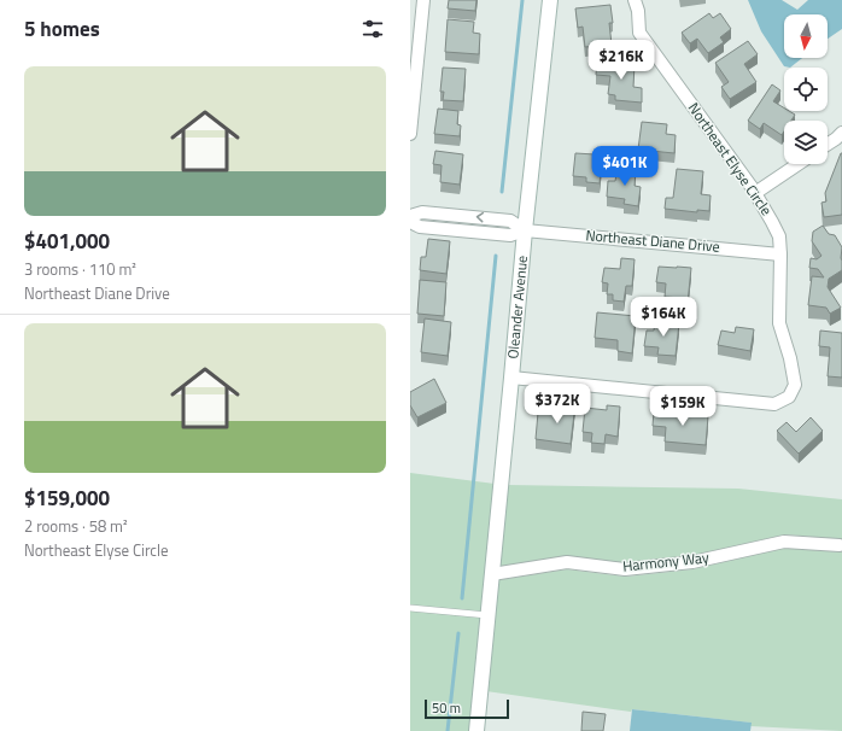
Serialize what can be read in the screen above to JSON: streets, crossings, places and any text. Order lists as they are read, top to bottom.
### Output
{
  "streets": {
    "street": [
      "Northeast Elyse Circle",
      "Northeast Diane Drive",
      "Oleander Avenue",
      "Harmony Way"
    ]
  },
  "crossings": [
    ["Northeast Elyse Circle", "Northeast Diane Drive"],
    ["Northeast Elyse Circle", "Oleander Avenue"],
    ["Northeast Diane Drive", "Oleander Avenue"],
    ["Oleander Avenue", "Harmony Way"]
  ],
  "scale_bar": "50 m",
  "north": "bottom",
  "page": {
    "heading": "5 homes",
    "price": [
      "$216K",
      "$401K",
      "$164K",
      "$372K",
      "$159K"
    ],
    "list": [
      {
        "name": "$401,000",
        "note": "3 rooms · 110 m² · Northeast Diane Drive"
      },
      {
        "name": "$159,000",
        "note": "2 rooms · 58 m² · Northeast Elyse Circle"
      }
    ],
    "scale": "50 m"
  }
}
